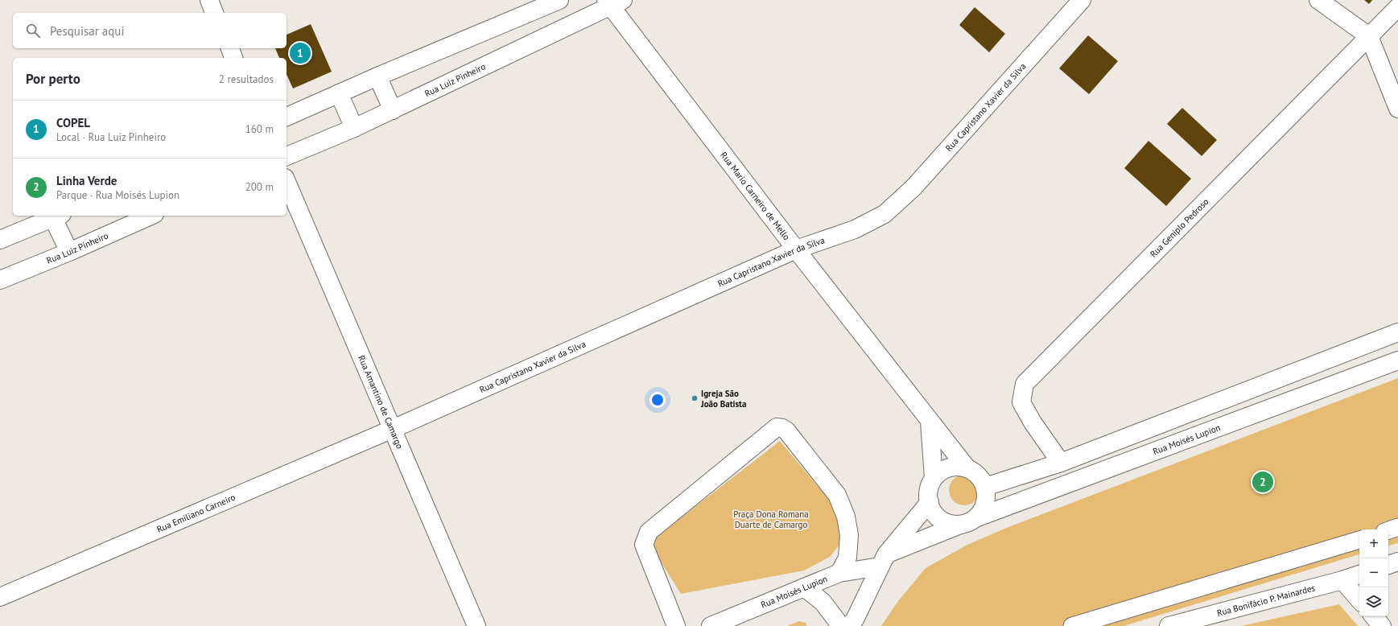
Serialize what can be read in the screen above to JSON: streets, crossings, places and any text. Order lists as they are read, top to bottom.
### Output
{
  "streets": {
    "street": [
      "Rua Luiz Pinheiro",
      "Rua Capristano Xavier da Silva",
      "Rua Mario Carneiro de Mello",
      "Rua Geniplo Pedroso",
      "Rua Amantino de Camargo",
      "Rua Moisés Lupion",
      "Rua Emiliano Carneiro",
      "Rua Bonifácio P. Mainardes"
    ]
  },
  "crossings": [
    ["Rua Luiz Pinheiro", "Rua Mario Carneiro de Mello"],
    ["Rua Capristano Xavier da Silva", "Rua Mario Carneiro de Mello"],
    ["Rua Capristano Xavier da Silva", "Rua Amantino de Camargo"],
    ["Rua Capristano Xavier da Silva", "Rua Emiliano Carneiro"],
    ["Rua Mario Carneiro de Mello", "Rua Moisés Lupion"],
    ["Rua Amantino de Camargo", "Rua Emiliano Carneiro"]
  ],
  "parks": ["Praça Dona Romana Duarte de Camargo"],
  "places": ["Igreja São João Batista"],
  "page": {
    "search": "Pesquisar aqui",
    "pins": ["1", "2"],
    "heading": ["Por perto", "2 resultados"],
    "list": [
      {
        "mark": "1",
        "name": "COPEL",
        "note": "Local · Rua Luiz Pinheiro",
        "value": "160 m"
      },
      {
        "mark": "2",
        "name": "Linha Verde",
        "note": "Parque · Rua Moisés Lupion",
        "value": "200 m"
      }
    ],
    "map_buttons": ["+", "−"]
  }
}
